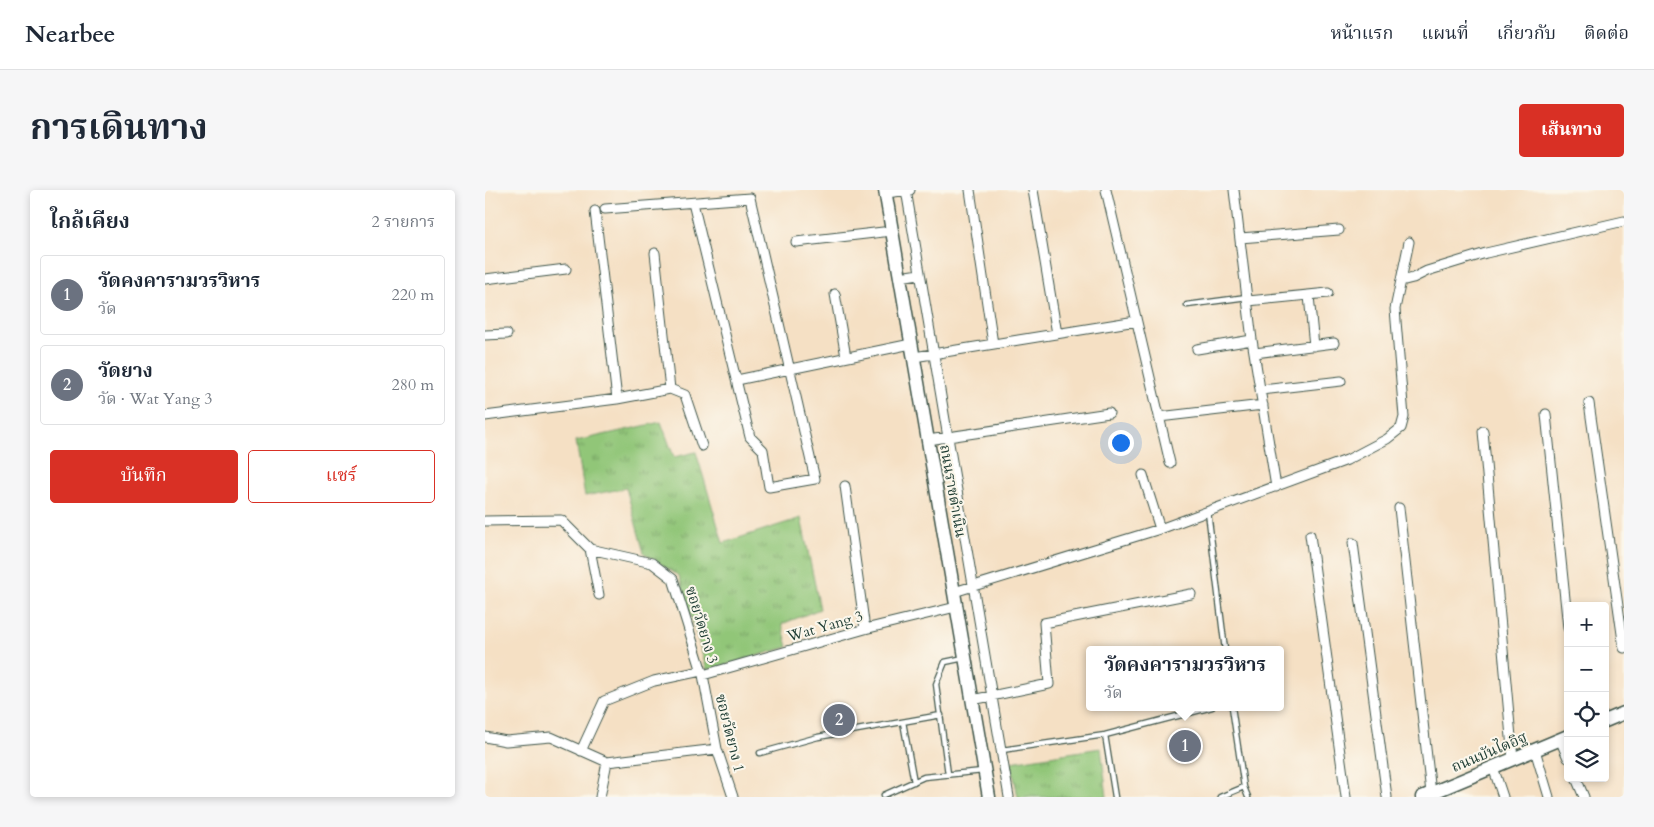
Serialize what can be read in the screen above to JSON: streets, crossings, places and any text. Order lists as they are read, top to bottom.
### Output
{
  "streets": {
    "main road": ["ถนนราชดำเนิน", "ถนนบันไดอิฐ"],
    "street": ["ซอยวัดยาง 3", "Wat Yang 3", "ซอยวัดยาง 1"]
  },
  "crossings": [
    ["ถนนราชดำเนิน", "Wat Yang 3"],
    ["ซอยวัดยาง 3", "Wat Yang 3"],
    ["ซอยวัดยาง 3", "ซอยวัดยาง 1"],
    ["Wat Yang 3", "ซอยวัดยาง 1"]
  ],
  "page": {
    "header": "Nearbee",
    "nav": [
      "หน้าแรก",
      "แผนที่",
      "เกี่ยวกับ",
      "ติดต่อ"
    ],
    "title": "การเดินทาง",
    "buttons": [
      "เส้นทาง",
      ["บันทึก", "แชร์"]
    ],
    "heading": ["ใกล้เคียง", "2 รายการ"],
    "list": [
      {
        "mark": "1",
        "name": "วัดคงคารามวรวิหาร",
        "note": "วัด",
        "value": "220 m"
      },
      {
        "mark": "2",
        "name": "วัดยาง",
        "note": "วัด · Wat Yang 3",
        "value": "280 m"
      }
    ],
    "map_buttons": ["+", "−"],
    "popup": ["วัดคงคารามวรวิหาร", "วัด"],
    "pins": ["2", "1"]
  }
}
